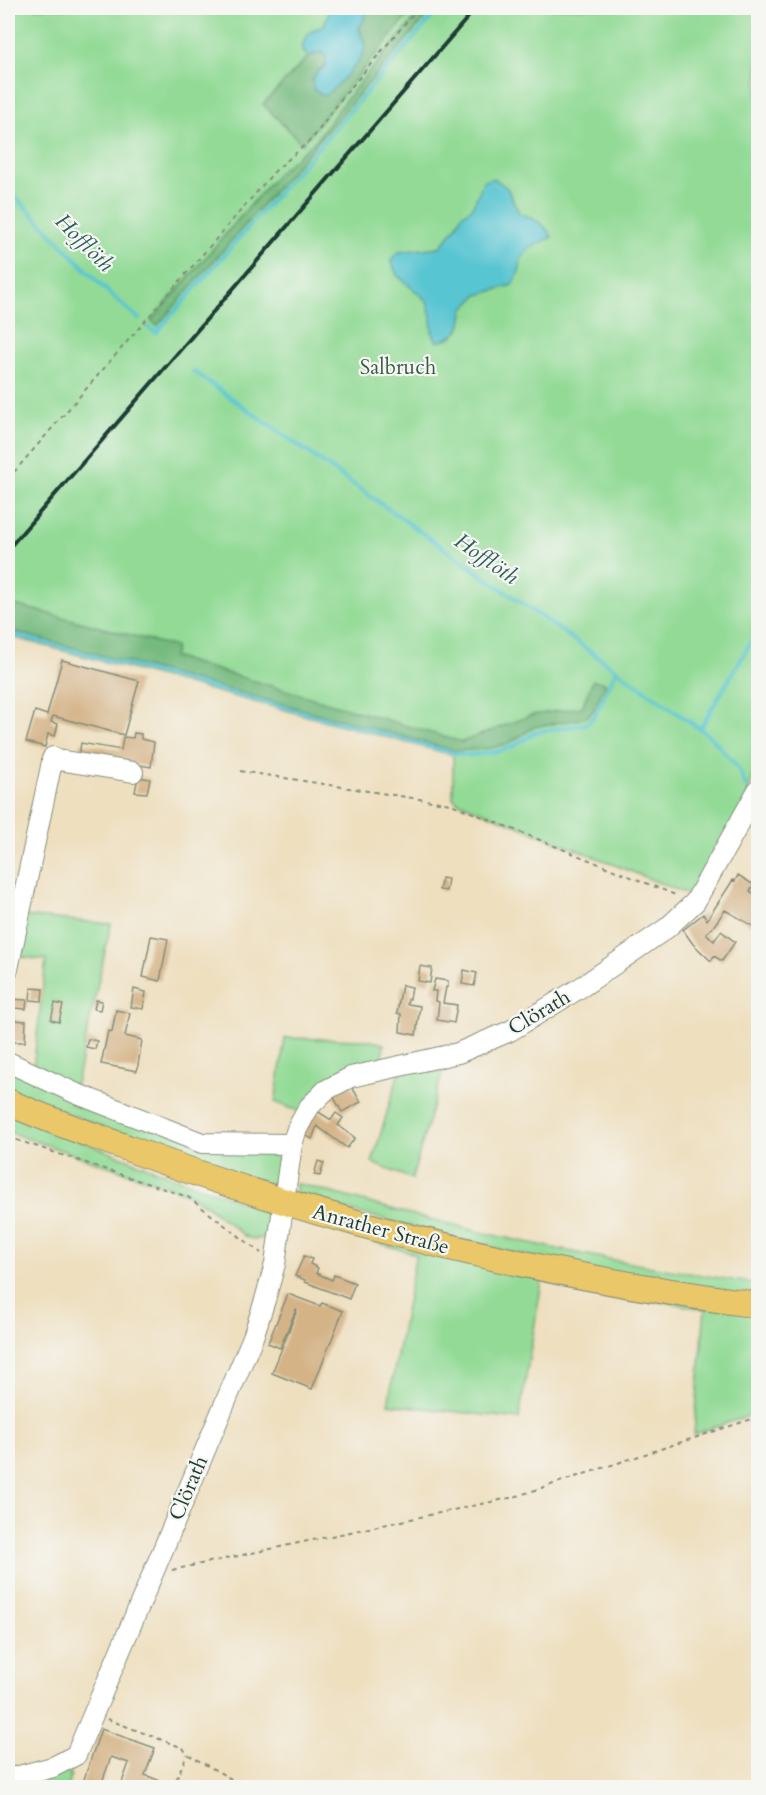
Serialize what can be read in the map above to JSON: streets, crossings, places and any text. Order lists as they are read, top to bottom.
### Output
{
  "streets": {
    "main road": ["Anrather Straße"],
    "street": ["Clörath"]
  },
  "crossings": [
    ["Clörath", "Anrather Straße"]
  ],
  "water": ["Hofflöth"],
  "parks": ["Salbruch"]
}
